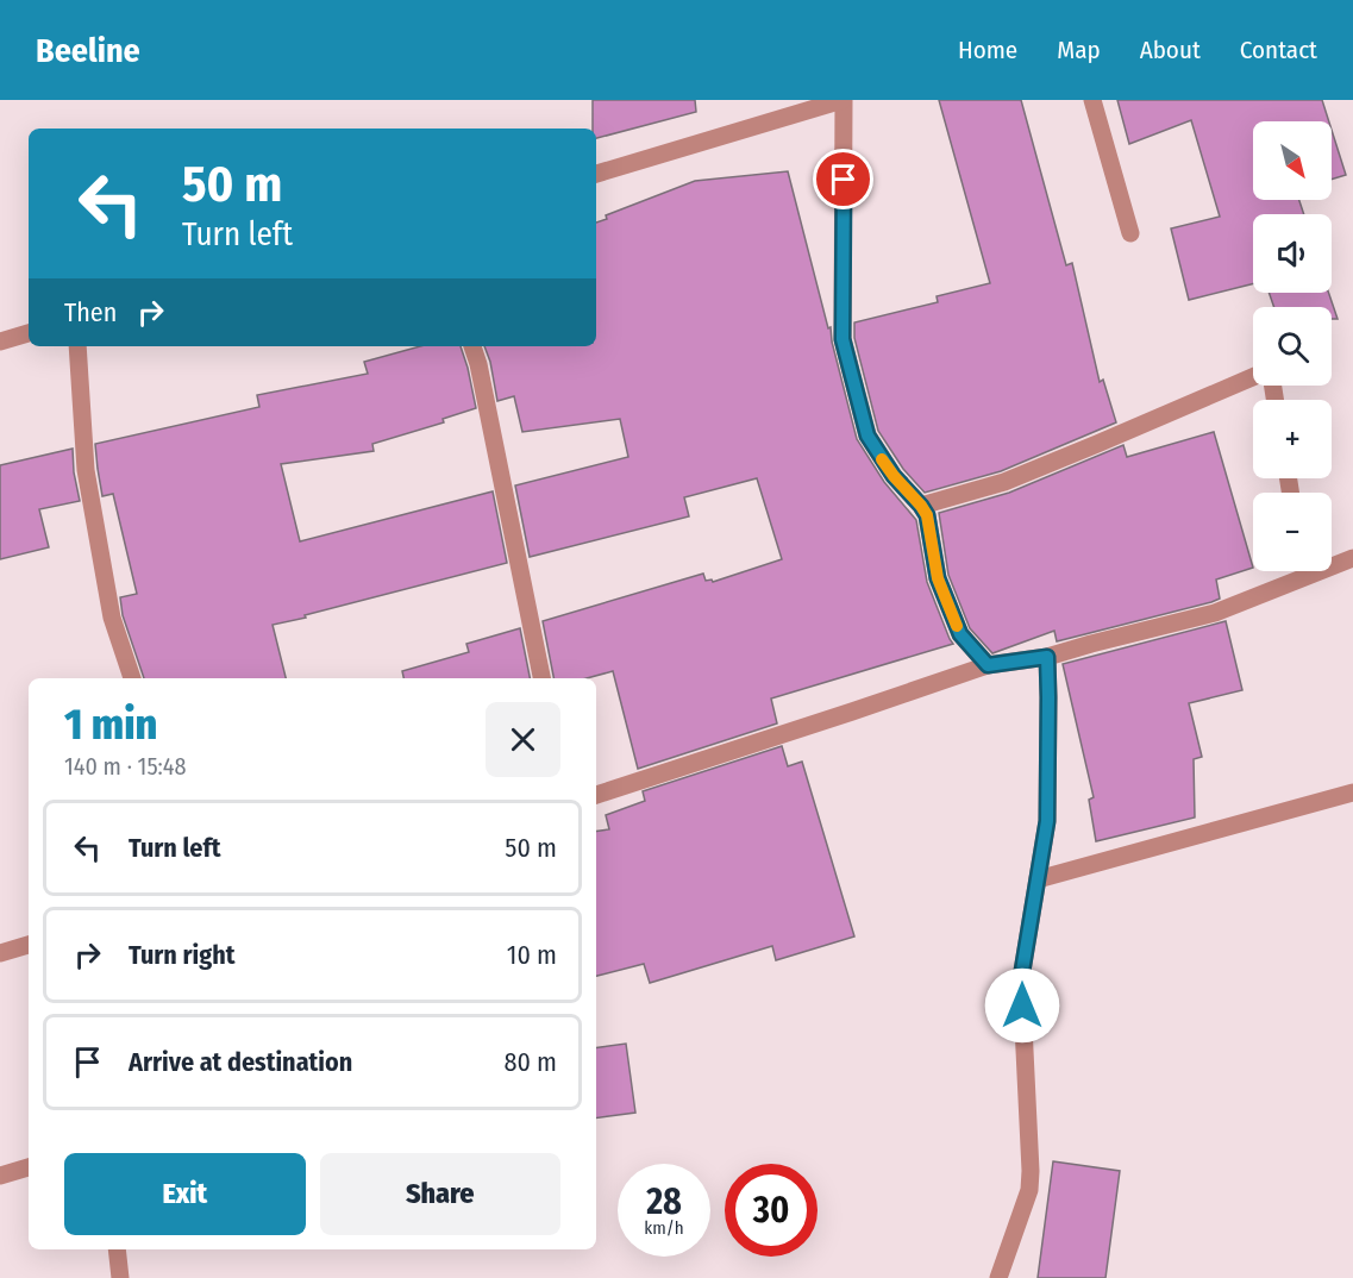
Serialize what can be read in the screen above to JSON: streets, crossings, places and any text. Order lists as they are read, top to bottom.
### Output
{
  "north": "bottom right",
  "page": {
    "header": "Beeline",
    "nav": [
      "Home",
      "Map",
      "About",
      "Contact"
    ],
    "map_buttons": ["+", "−"],
    "turn": ["50 m", "Turn left"],
    "then": "Then",
    "heading": ["1 min", "140 m · 15:48"],
    "list": [
      {
        "name": "Turn left",
        "value": "50 m"
      },
      {
        "name": "Turn right",
        "value": "10 m"
      },
      {
        "name": "Arrive at destination",
        "value": "80 m"
      }
    ],
    "buttons": ["Exit", "Share"],
    "speed": "28 km/h",
    "limit": "30"
  }
}
